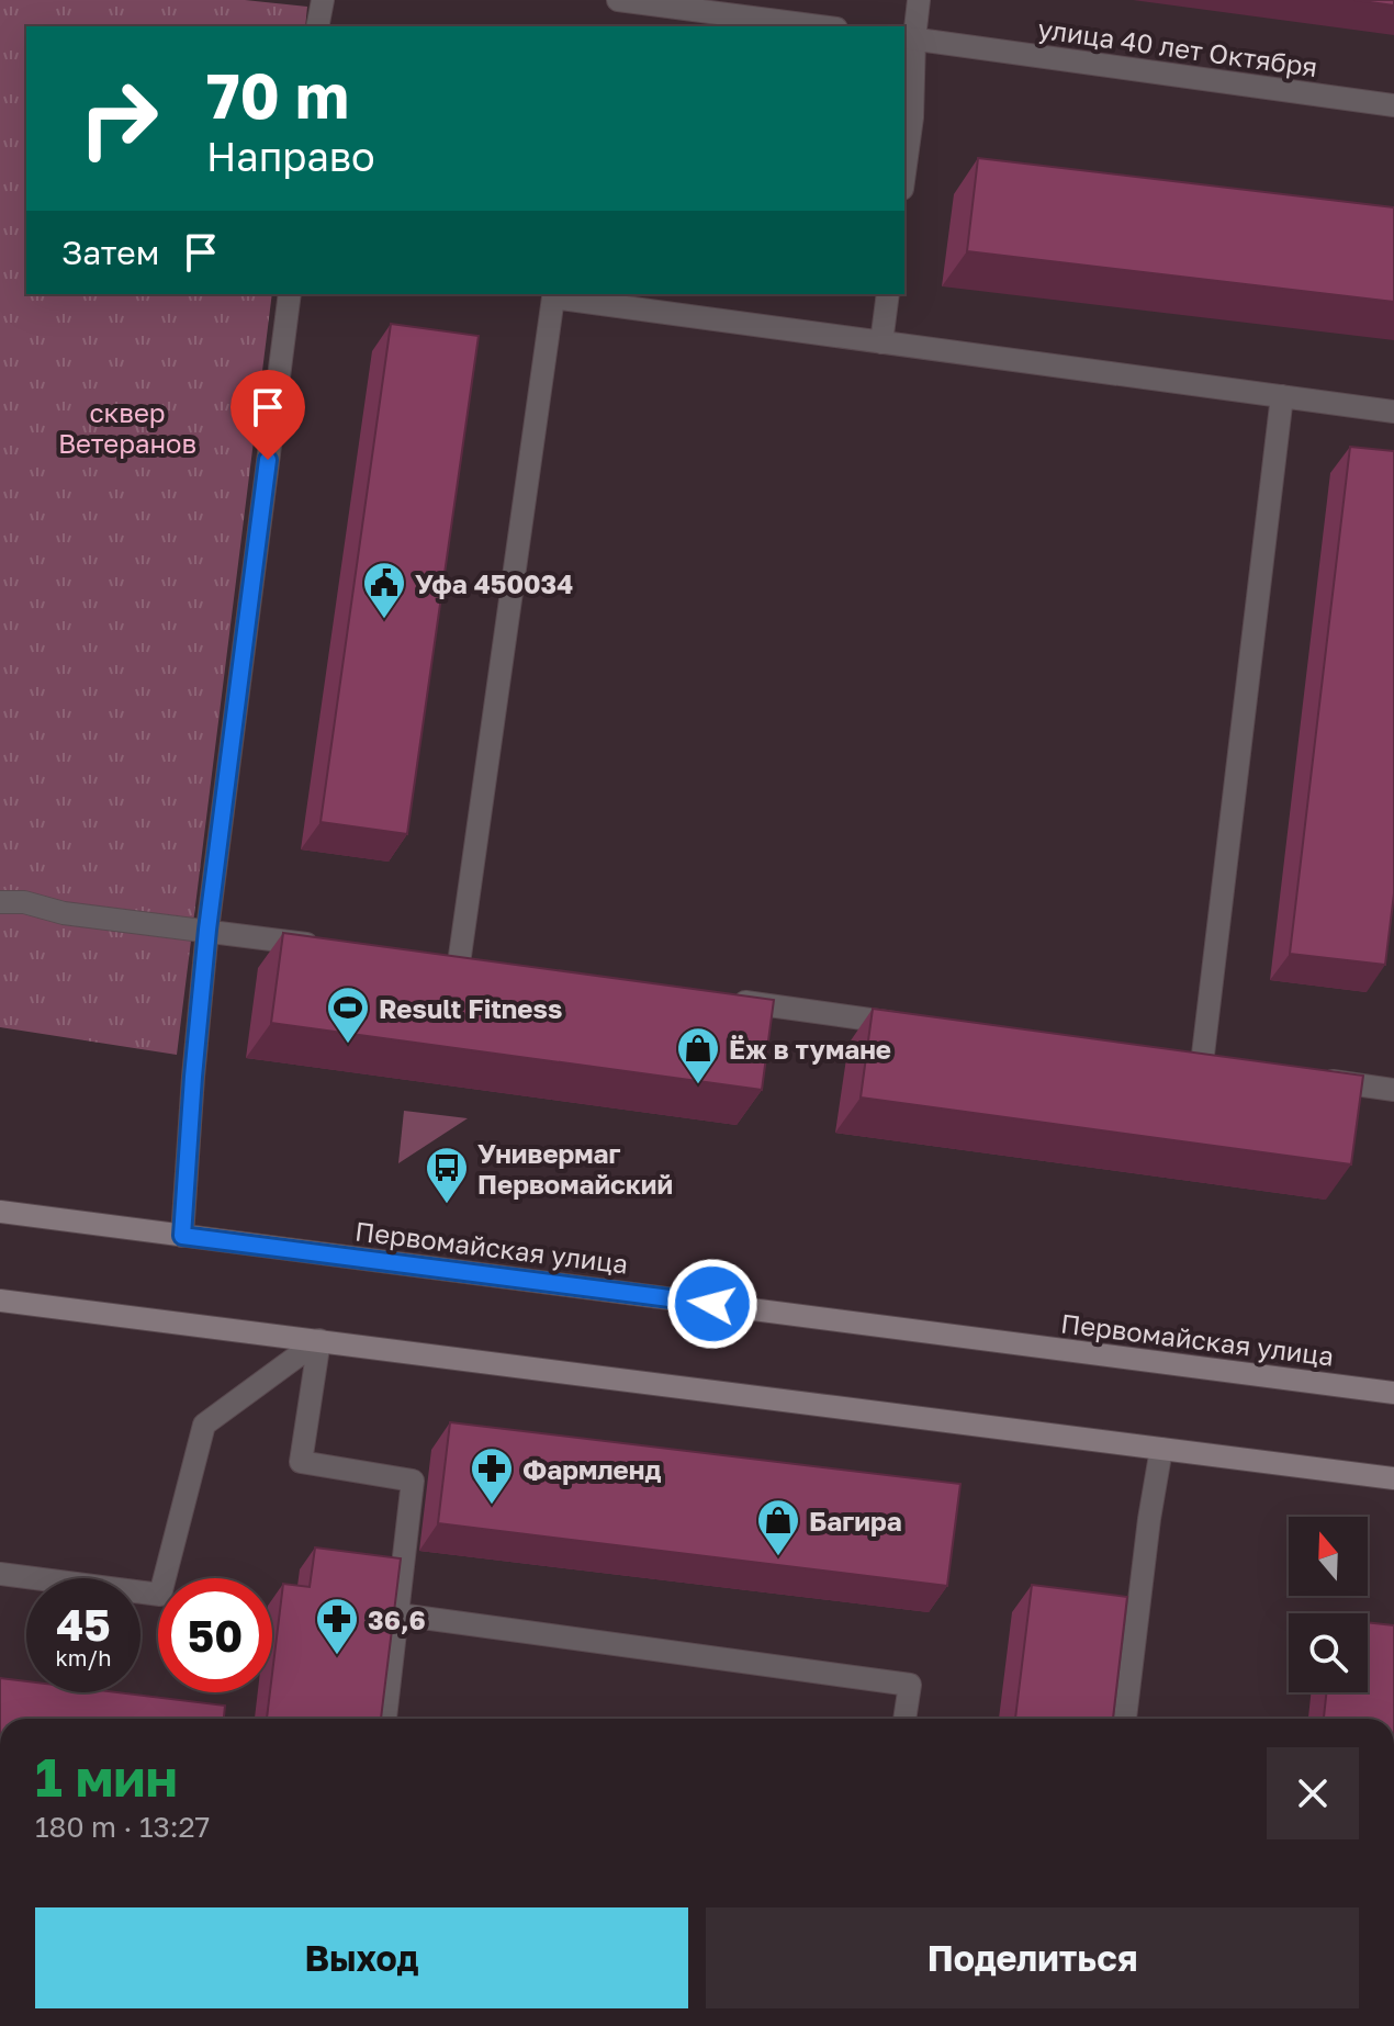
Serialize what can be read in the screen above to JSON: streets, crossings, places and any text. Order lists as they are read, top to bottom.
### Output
{
  "streets": {
    "main road": ["Первомайская улица"],
    "street": ["улица 40 лет Октября"]
  },
  "parks": ["сквер Ветеранов"],
  "places": {
    "public building": ["Уфа 450034"],
    "sports": ["Result Fitness"],
    "shop": ["Ёж в тумане", "Багира"],
    "bus stop": ["Универмаг Первомайский"],
    "pharmacy": ["Фармленд", "36,6"]
  },
  "north": "top",
  "page": {
    "turn": ["70 m", "Направо"],
    "then": "Затем",
    "speed": "45 km/h",
    "limit": "50",
    "heading": ["1 мин", "180 m · 13:27"],
    "buttons": ["Выход", "Поделиться"]
  }
}
